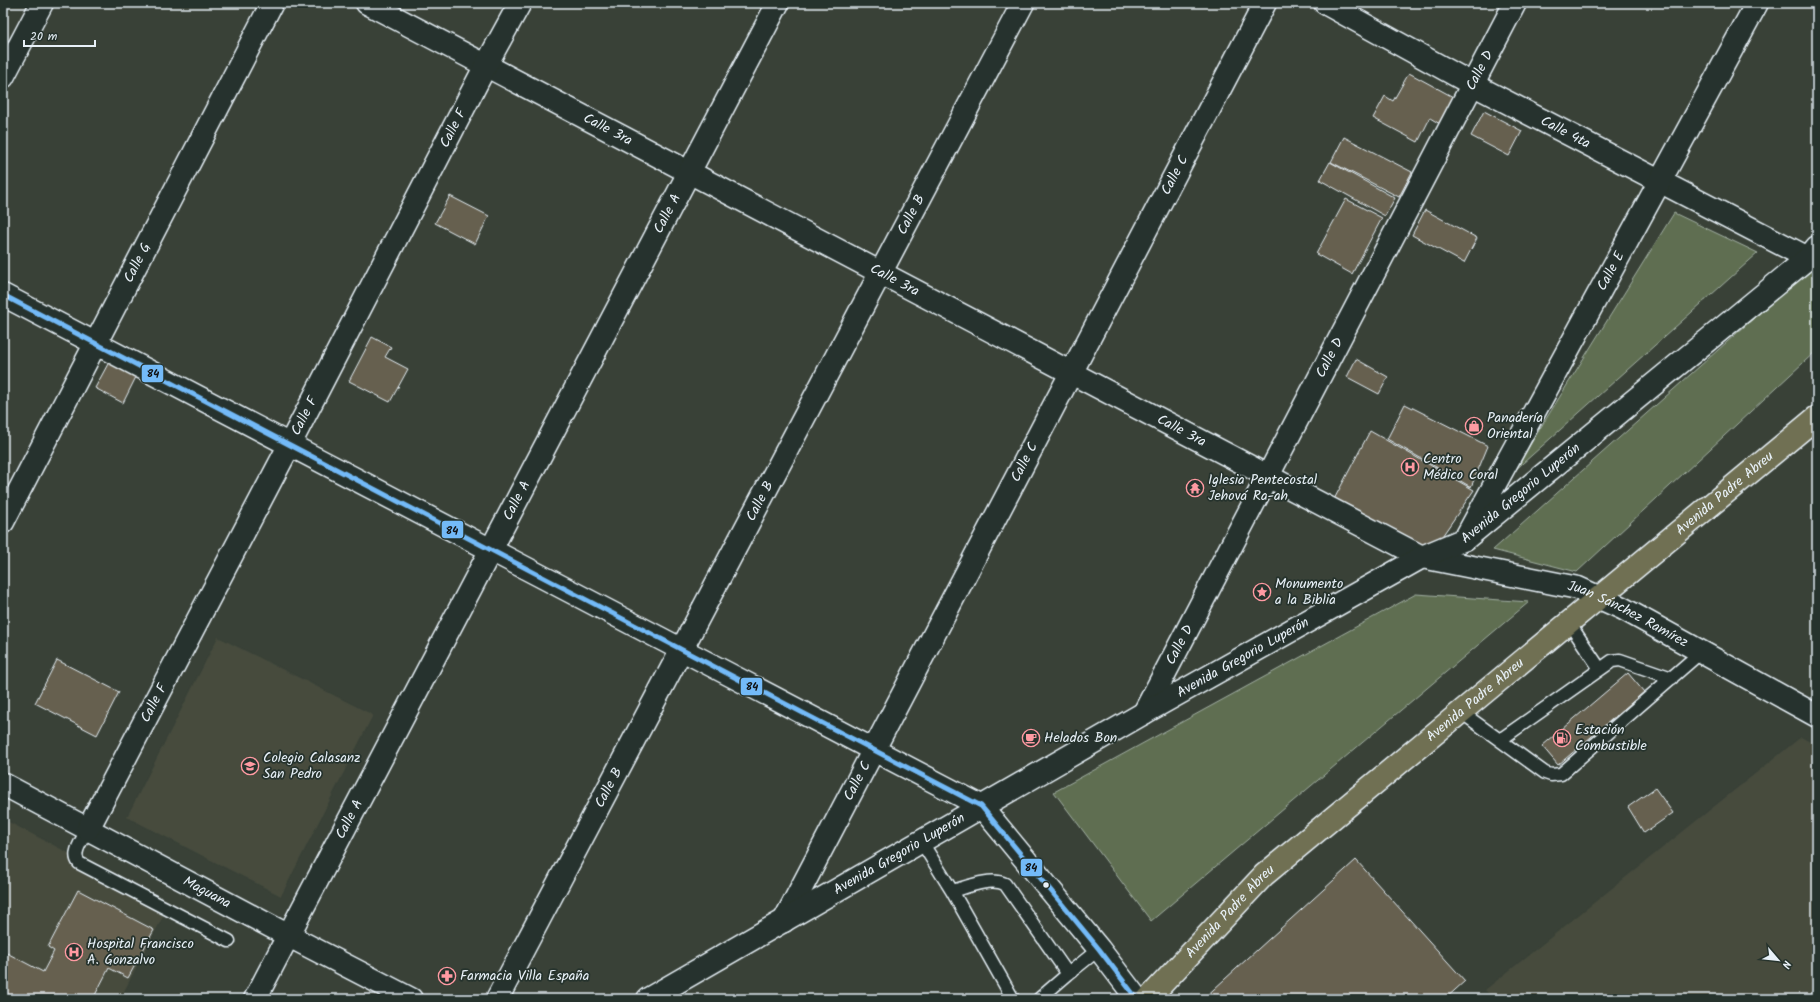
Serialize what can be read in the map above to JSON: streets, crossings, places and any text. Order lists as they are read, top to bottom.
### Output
{
  "streets": {
    "main road": ["Avenida Padre Abreu"],
    "street": [
      "Calle D",
      "Calle F",
      "Calle 3ra",
      "Calle 4ta",
      "Calle C",
      "Calle A",
      "Calle B",
      "Calle G",
      "Calle E",
      "Avenida Gregorio Luperón",
      "Juan Sánchez Ramírez",
      "Maguana"
    ]
  },
  "crossings": [
    ["Calle D", "Calle 3ra"],
    ["Calle D", "Calle 4ta"],
    ["Calle D", "Avenida Gregorio Luperón"],
    ["Calle F", "Calle 3ra"],
    ["Calle F", "Maguana"],
    ["Calle 3ra", "Calle C"],
    ["Calle 3ra", "Calle A"],
    ["Calle 3ra", "Calle B"],
    ["Calle 3ra", "Avenida Gregorio Luperón"],
    ["Calle 3ra", "Juan Sánchez Ramírez"],
    ["Calle 4ta", "Calle E"],
    ["Calle 4ta", "Avenida Gregorio Luperón"],
    ["Calle C", "Avenida Gregorio Luperón"],
    ["Calle A", "Maguana"],
    ["Calle E", "Avenida Gregorio Luperón"],
    ["Avenida Gregorio Luperón", "Juan Sánchez Ramírez"],
    ["Avenida Padre Abreu", "Juan Sánchez Ramírez"]
  ],
  "places": {
    "shop": ["Panadería Oriental"],
    "hospital": ["Centro Médico Coral", "Hospital Francisco A. Gonzalvo"],
    "temple": ["Iglesia Pentecostal Jehová Ra-ah"],
    "place": ["Monumento a la Biblia"],
    "cafe": ["Helados Bon"],
    "fuel station": ["Estación Combustible"],
    "school or university": ["Colegio Calasanz San Pedro"],
    "pharmacy": ["Farmacia Villa España"]
  },
  "lines": ["transit line 84"],
  "scale_bar": "20 m",
  "north": "bottom right"
}
